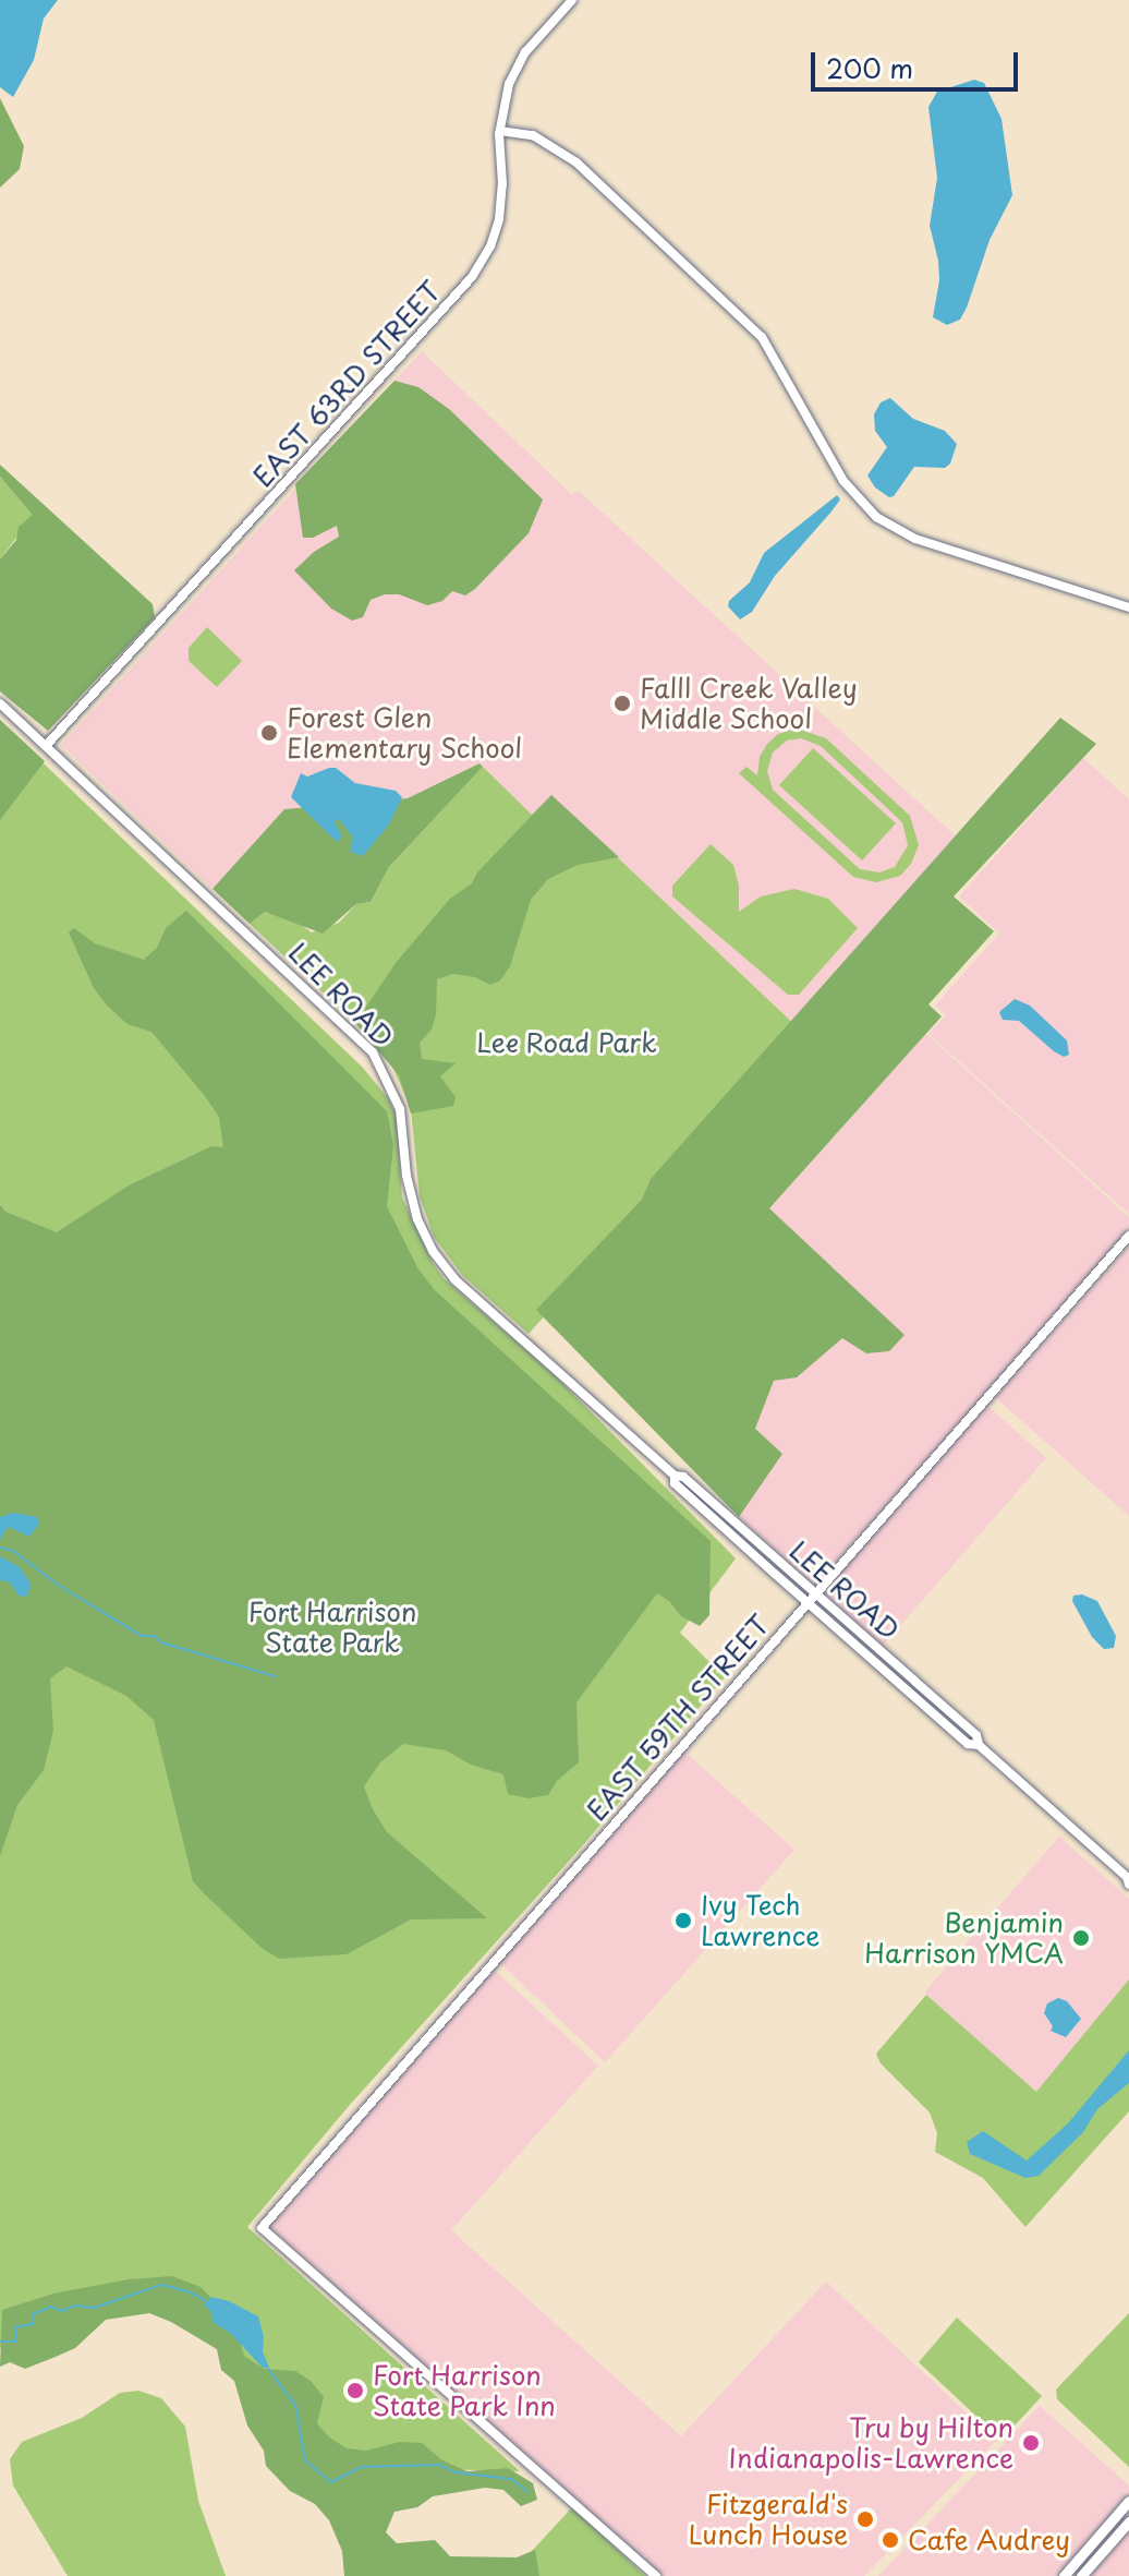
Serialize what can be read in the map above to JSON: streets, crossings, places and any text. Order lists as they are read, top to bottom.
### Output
{
  "streets": {
    "street": ["EAST 63RD STREET", "LEE ROAD", "EAST 59TH STREET"]
  },
  "crossings": [
    ["EAST 63RD STREET", "LEE ROAD"],
    ["LEE ROAD", "EAST 59TH STREET"]
  ],
  "parks": ["Lee Road Park", "Fort Harrison State Park"],
  "places": [
    "Falll Creek Valley Middle School",
    "Forest Glen Elementary School",
    "Ivy Tech Lawrence",
    "Benjamin Harrison YMCA",
    "Fort Harrison State Park Inn",
    "Tru by Hilton Indianapolis-Lawrence",
    "Fitzgerald's Lunch House",
    "Cafe Audrey"
  ],
  "scale_bar": "200 m"
}
